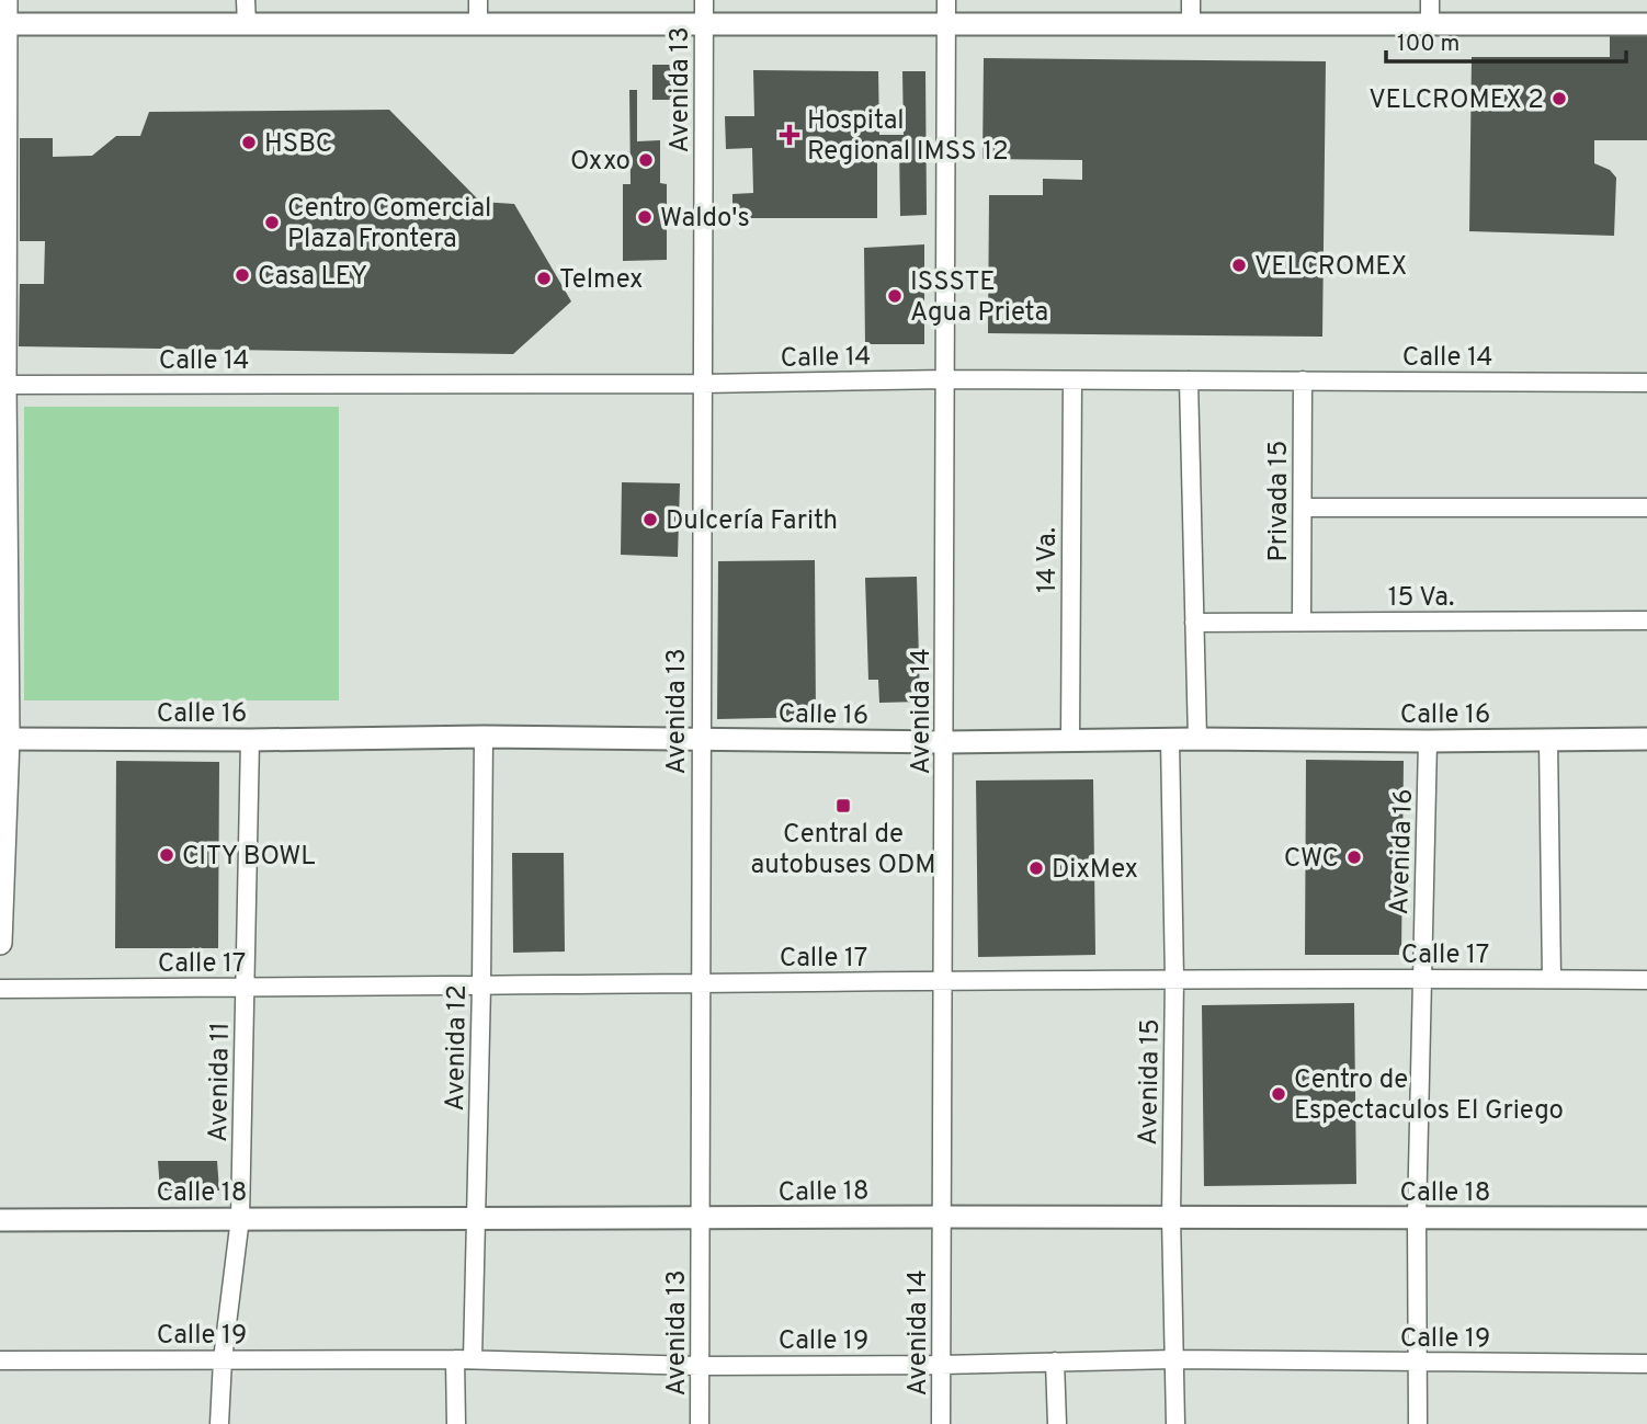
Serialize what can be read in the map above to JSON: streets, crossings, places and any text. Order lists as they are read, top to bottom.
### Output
{
  "streets": {
    "street": [
      "Avenida 13",
      "Calle 14",
      "Privada 15",
      "14 Va.",
      "15 Va.",
      "Avenida 14",
      "Calle 16",
      "Avenida 16",
      "Calle 17",
      "Avenida 12",
      "Avenida 11",
      "Avenida 15",
      "Calle 18",
      "Calle 19"
    ]
  },
  "crossings": [
    ["Avenida 13", "Calle 14"],
    ["Avenida 13", "Calle 16"],
    ["Avenida 13", "Calle 17"],
    ["Avenida 13", "Calle 18"],
    ["Avenida 13", "Calle 19"],
    ["Calle 14", "Privada 15"],
    ["Calle 14", "14 Va."],
    ["Calle 14", "Avenida 14"],
    ["Privada 15", "15 Va."],
    ["14 Va.", "Calle 16"],
    ["Avenida 14", "Calle 16"],
    ["Avenida 14", "Calle 17"],
    ["Avenida 14", "Calle 18"],
    ["Avenida 14", "Calle 19"],
    ["Calle 16", "Avenida 16"],
    ["Calle 16", "Avenida 12"],
    ["Calle 16", "Avenida 11"],
    ["Calle 16", "Avenida 15"],
    ["Avenida 16", "Calle 17"],
    ["Avenida 16", "Calle 18"],
    ["Avenida 16", "Calle 19"],
    ["Calle 17", "Avenida 12"],
    ["Calle 17", "Avenida 11"],
    ["Calle 17", "Avenida 15"],
    ["Avenida 12", "Calle 18"],
    ["Avenida 12", "Calle 19"],
    ["Avenida 11", "Calle 18"],
    ["Avenida 11", "Calle 19"],
    ["Avenida 15", "Calle 18"],
    ["Avenida 15", "Calle 19"]
  ],
  "places": {
    "other": [
      "VELCROMEX 2",
      "HSBC",
      "Oxxo",
      "Waldo's",
      "Centro Comercial Plaza Frontera",
      "VELCROMEX",
      "Casa LEY",
      "Telmex",
      "ISSSTE Agua Prieta",
      "Dulcería Farith",
      "CITY BOWL",
      "CWC",
      "DixMex",
      "Centro de Espectaculos El Griego"
    ],
    "health": ["Hospital Regional IMSS 12"],
    "transit": ["Central de autobuses ODM"]
  },
  "scale_bar": "100 m"
}
